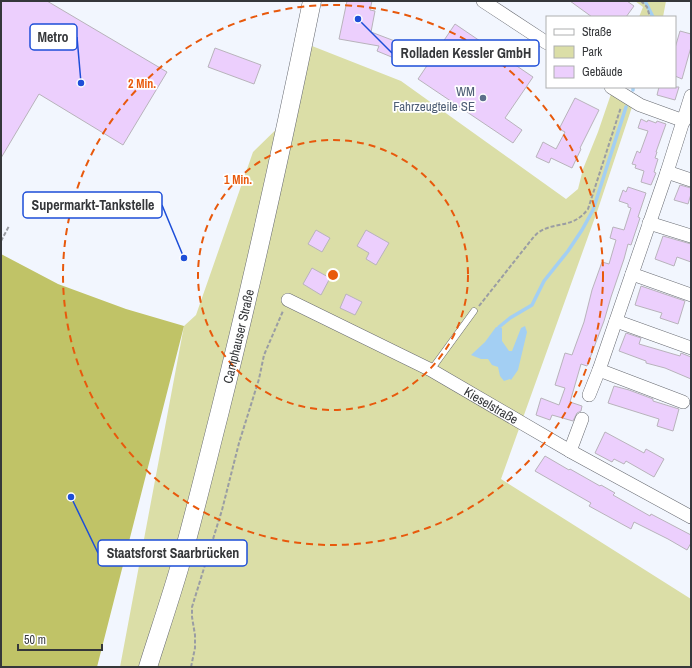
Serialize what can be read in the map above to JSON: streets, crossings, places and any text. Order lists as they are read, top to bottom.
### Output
{
  "streets": {
    "street": ["Camphauser Straße", "Kieselstraße"]
  },
  "places": [
    "Rolladen Kessler GmbH",
    "Metro",
    "WM Fahrzeugteile SE",
    "Supermarkt-Tankstelle",
    "Staatsforst Saarbrücken"
  ],
  "legend": ["Straße", "Park", "Gebäude"],
  "scale_bar": "50 m",
  "rings": ["2 Min.", "1 Min."]
}
